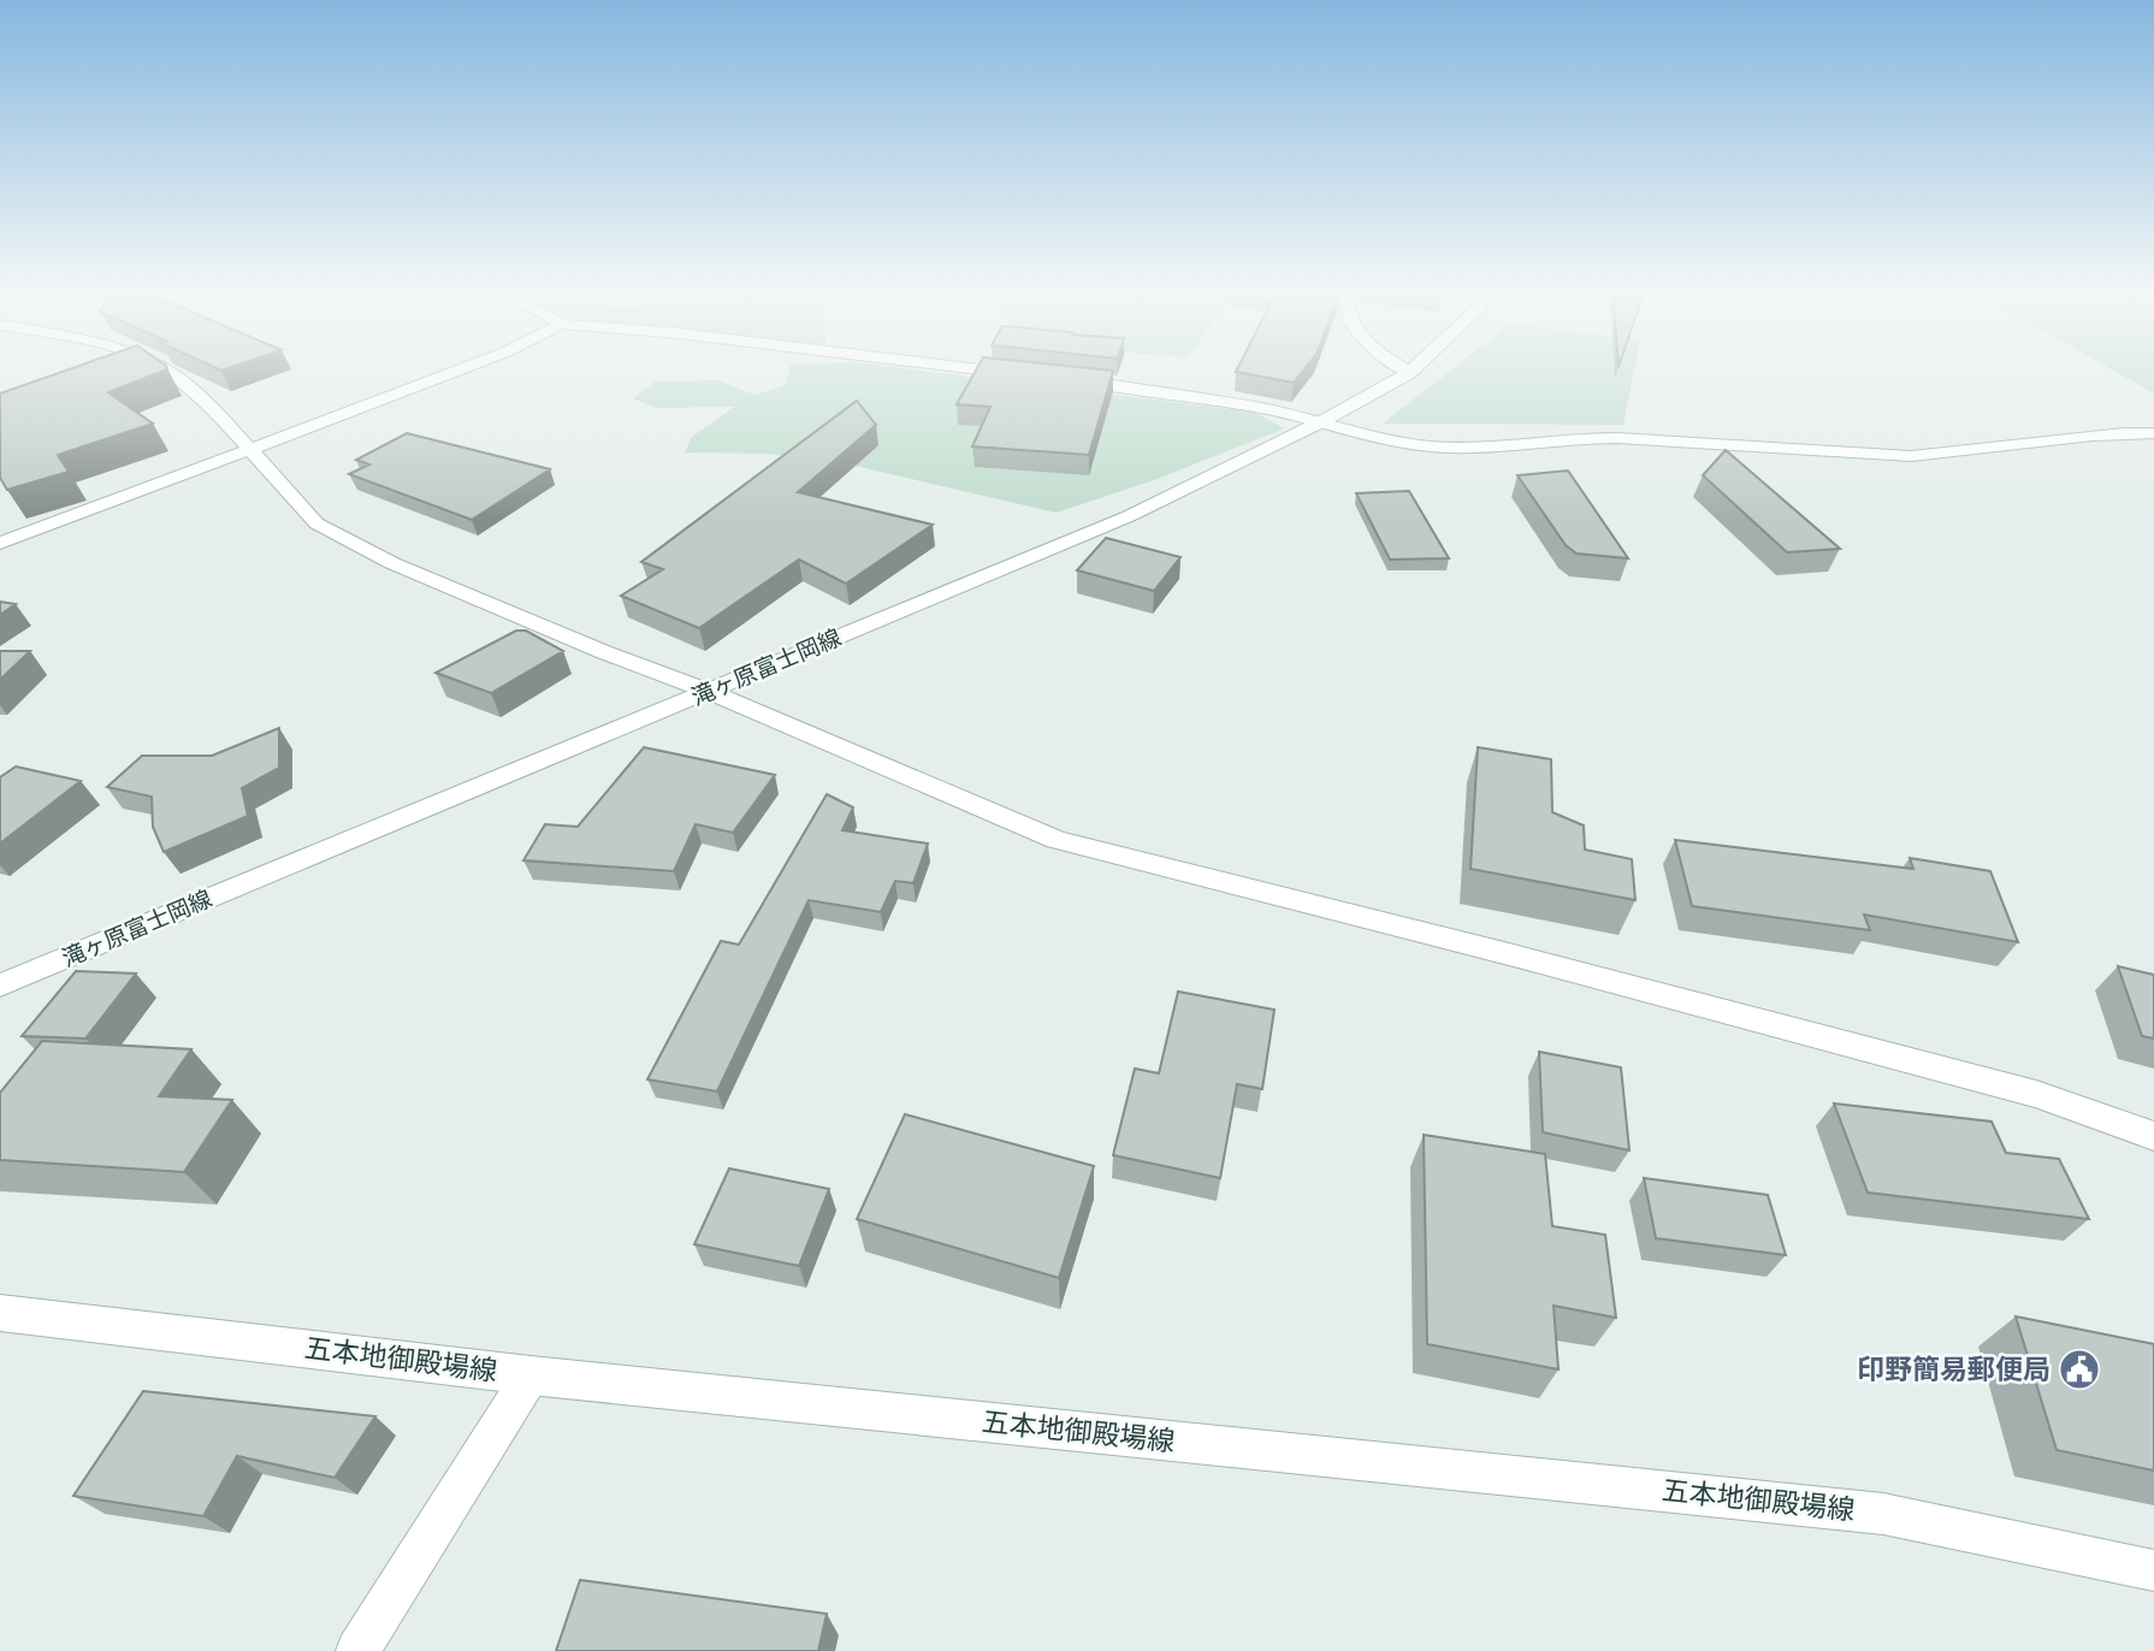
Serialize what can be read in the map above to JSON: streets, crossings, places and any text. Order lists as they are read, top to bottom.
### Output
{
  "streets": {
    "street": ["滝ヶ原富士岡線", "五本地御殿場線"]
  },
  "places": {
    "public building": ["印野簡易郵便局"]
  }
}
